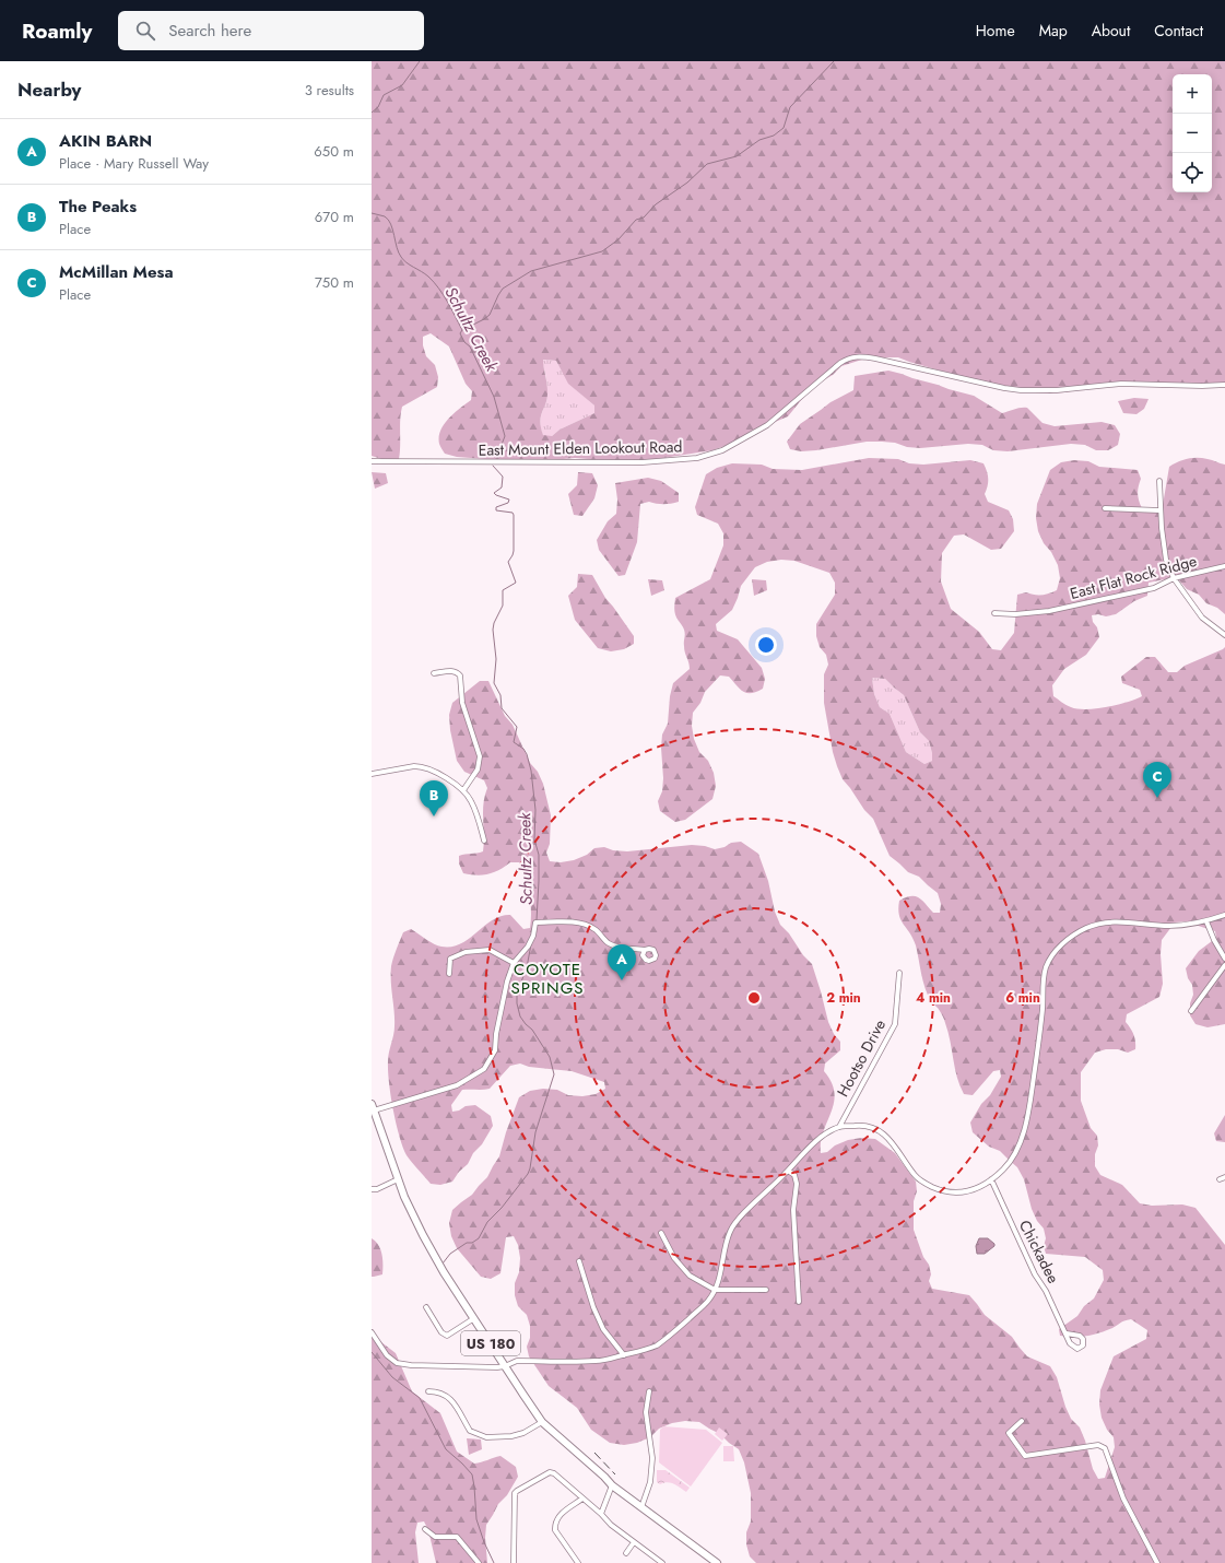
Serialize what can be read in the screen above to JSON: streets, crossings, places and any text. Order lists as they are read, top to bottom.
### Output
{
  "streets": {
    "main road": ["US 180"],
    "street": [
      "East Mount Elden Lookout Road",
      "East Flat Rock Ridge",
      "Hootso Drive",
      "Chickadee"
    ]
  },
  "districts": ["COYOTE SPRINGS"],
  "water": ["Schultz Creek"],
  "page": {
    "header": "Roamly",
    "search": "Search here",
    "nav": [
      "Home",
      "Map",
      "About",
      "Contact"
    ],
    "heading": ["Nearby", "3 results"],
    "map_buttons": ["+", "−"],
    "list": [
      {
        "mark": "A",
        "name": "AKIN BARN",
        "note": "Place · Mary Russell Way",
        "value": "650 m"
      },
      {
        "mark": "B",
        "name": "The Peaks",
        "note": "Place",
        "value": "670 m"
      },
      {
        "mark": "C",
        "name": "McMillan Mesa",
        "note": "Place",
        "value": "750 m"
      }
    ],
    "pins": ["C", "B", "A"]
  },
  "rings": ["2 min", "4 min", "6 min"]
}
